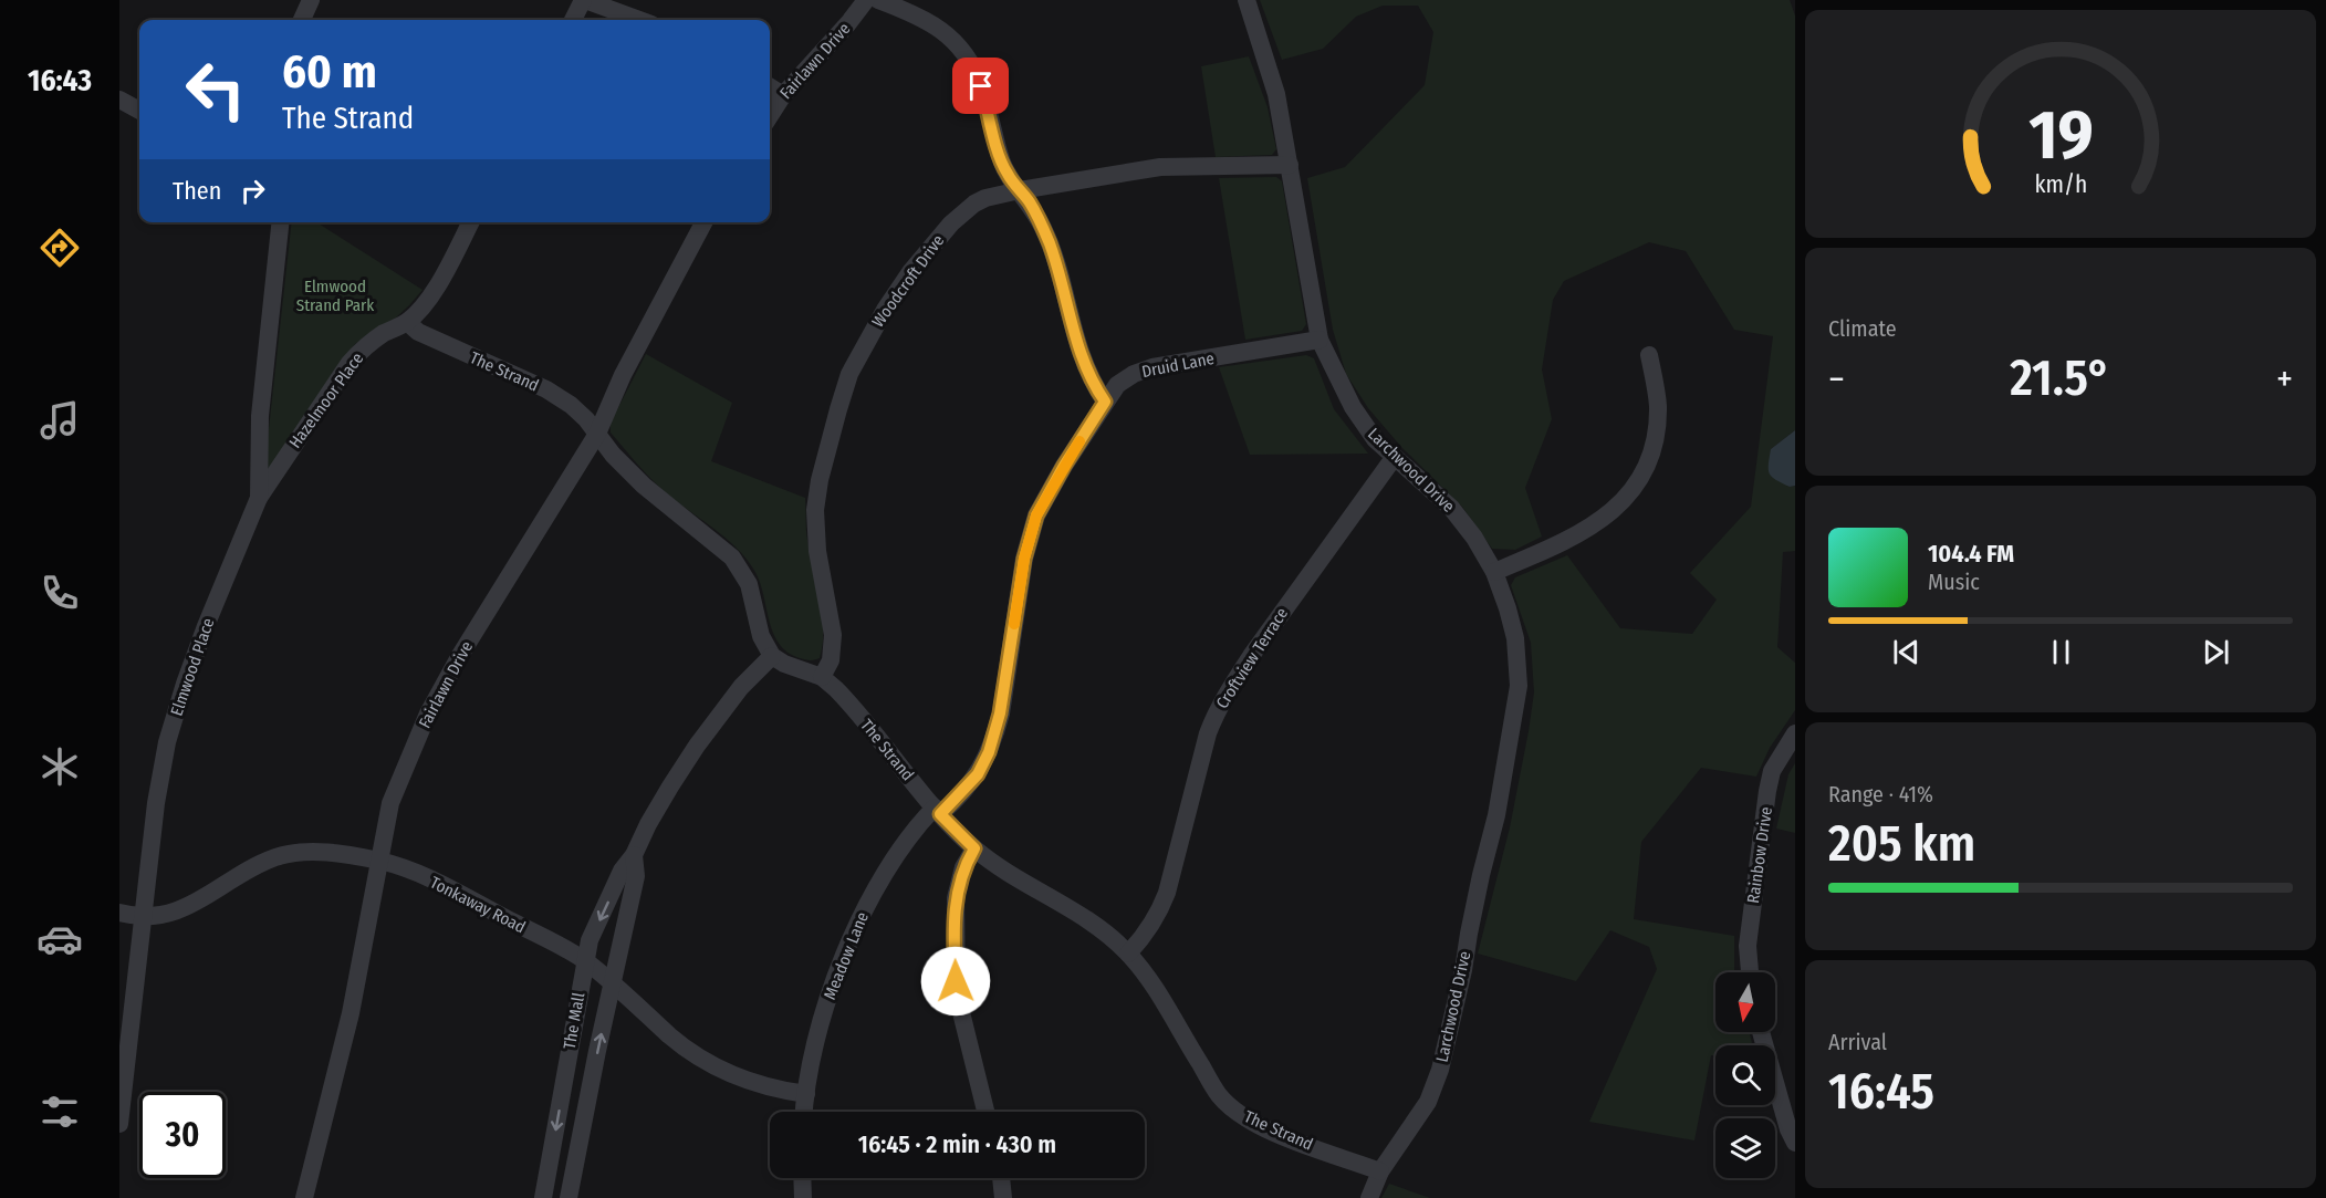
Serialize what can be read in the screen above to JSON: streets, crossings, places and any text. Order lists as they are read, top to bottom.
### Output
{
  "streets": {
    "street": [
      "Fairlawn Drive",
      "Woodcroft Drive",
      "Druid Lane",
      "The Strand",
      "Hazelmoor Place",
      "Larchwood Drive",
      "Croftview Terrace",
      "Elmwood Place",
      "Rainbow Drive",
      "Tonkaway Road",
      "Meadow Lane",
      "The Mall"
    ]
  },
  "crossings": [
    ["Fairlawn Drive", "The Strand"],
    ["Fairlawn Drive", "Tonkaway Road"],
    ["Woodcroft Drive", "The Strand"],
    ["Woodcroft Drive", "Larchwood Drive"],
    ["Druid Lane", "The Strand"],
    ["Druid Lane", "Larchwood Drive"],
    ["Druid Lane", "Meadow Lane"],
    ["The Strand", "Hazelmoor Place"],
    ["The Strand", "Larchwood Drive"],
    ["The Strand", "Croftview Terrace"],
    ["The Strand", "Meadow Lane"],
    ["The Strand", "The Mall"],
    ["Hazelmoor Place", "Elmwood Place"],
    ["Larchwood Drive", "Croftview Terrace"],
    ["Elmwood Place", "Tonkaway Road"],
    ["Tonkaway Road", "Meadow Lane"],
    ["Tonkaway Road", "The Mall"]
  ],
  "parks": ["Elmwood Strand Park"],
  "north": "bottom",
  "page": {
    "tabs": "16:43",
    "turn": ["60 m", "The Strand"],
    "then": "Then",
    "tile": [
      "Climate",
      ["Range · 41%", "205 km"],
      ["Arrival", "16:45"]
    ],
    "heat": ["−", "21.5°", "+"],
    "song": ["104.4 FM", "Music"],
    "limit": "30",
    "trip": "16:45 · 2 min · 430 m",
    "gauge": ["19", "km/h"]
  }
}
